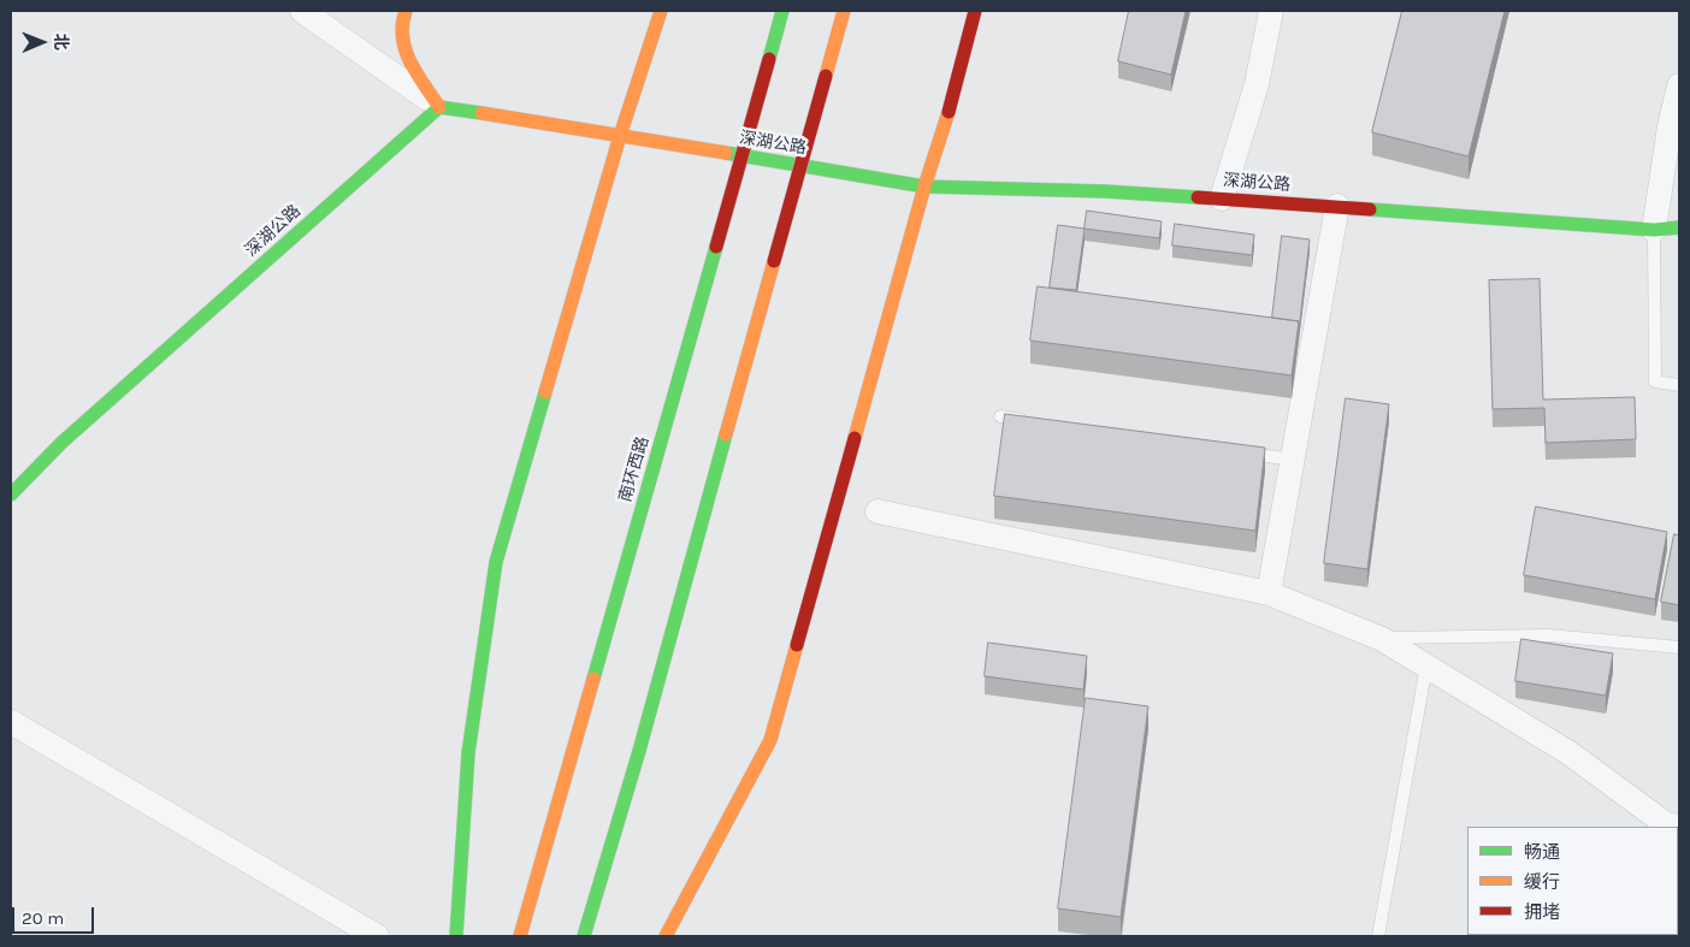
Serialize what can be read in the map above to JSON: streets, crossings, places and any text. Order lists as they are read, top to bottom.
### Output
{
  "streets": {
    "main road": ["深湖公路", "南环西路"]
  },
  "legend": ["畅通", "缓行", "拥堵"],
  "scale_bar": "20 m",
  "north": "right"
}
